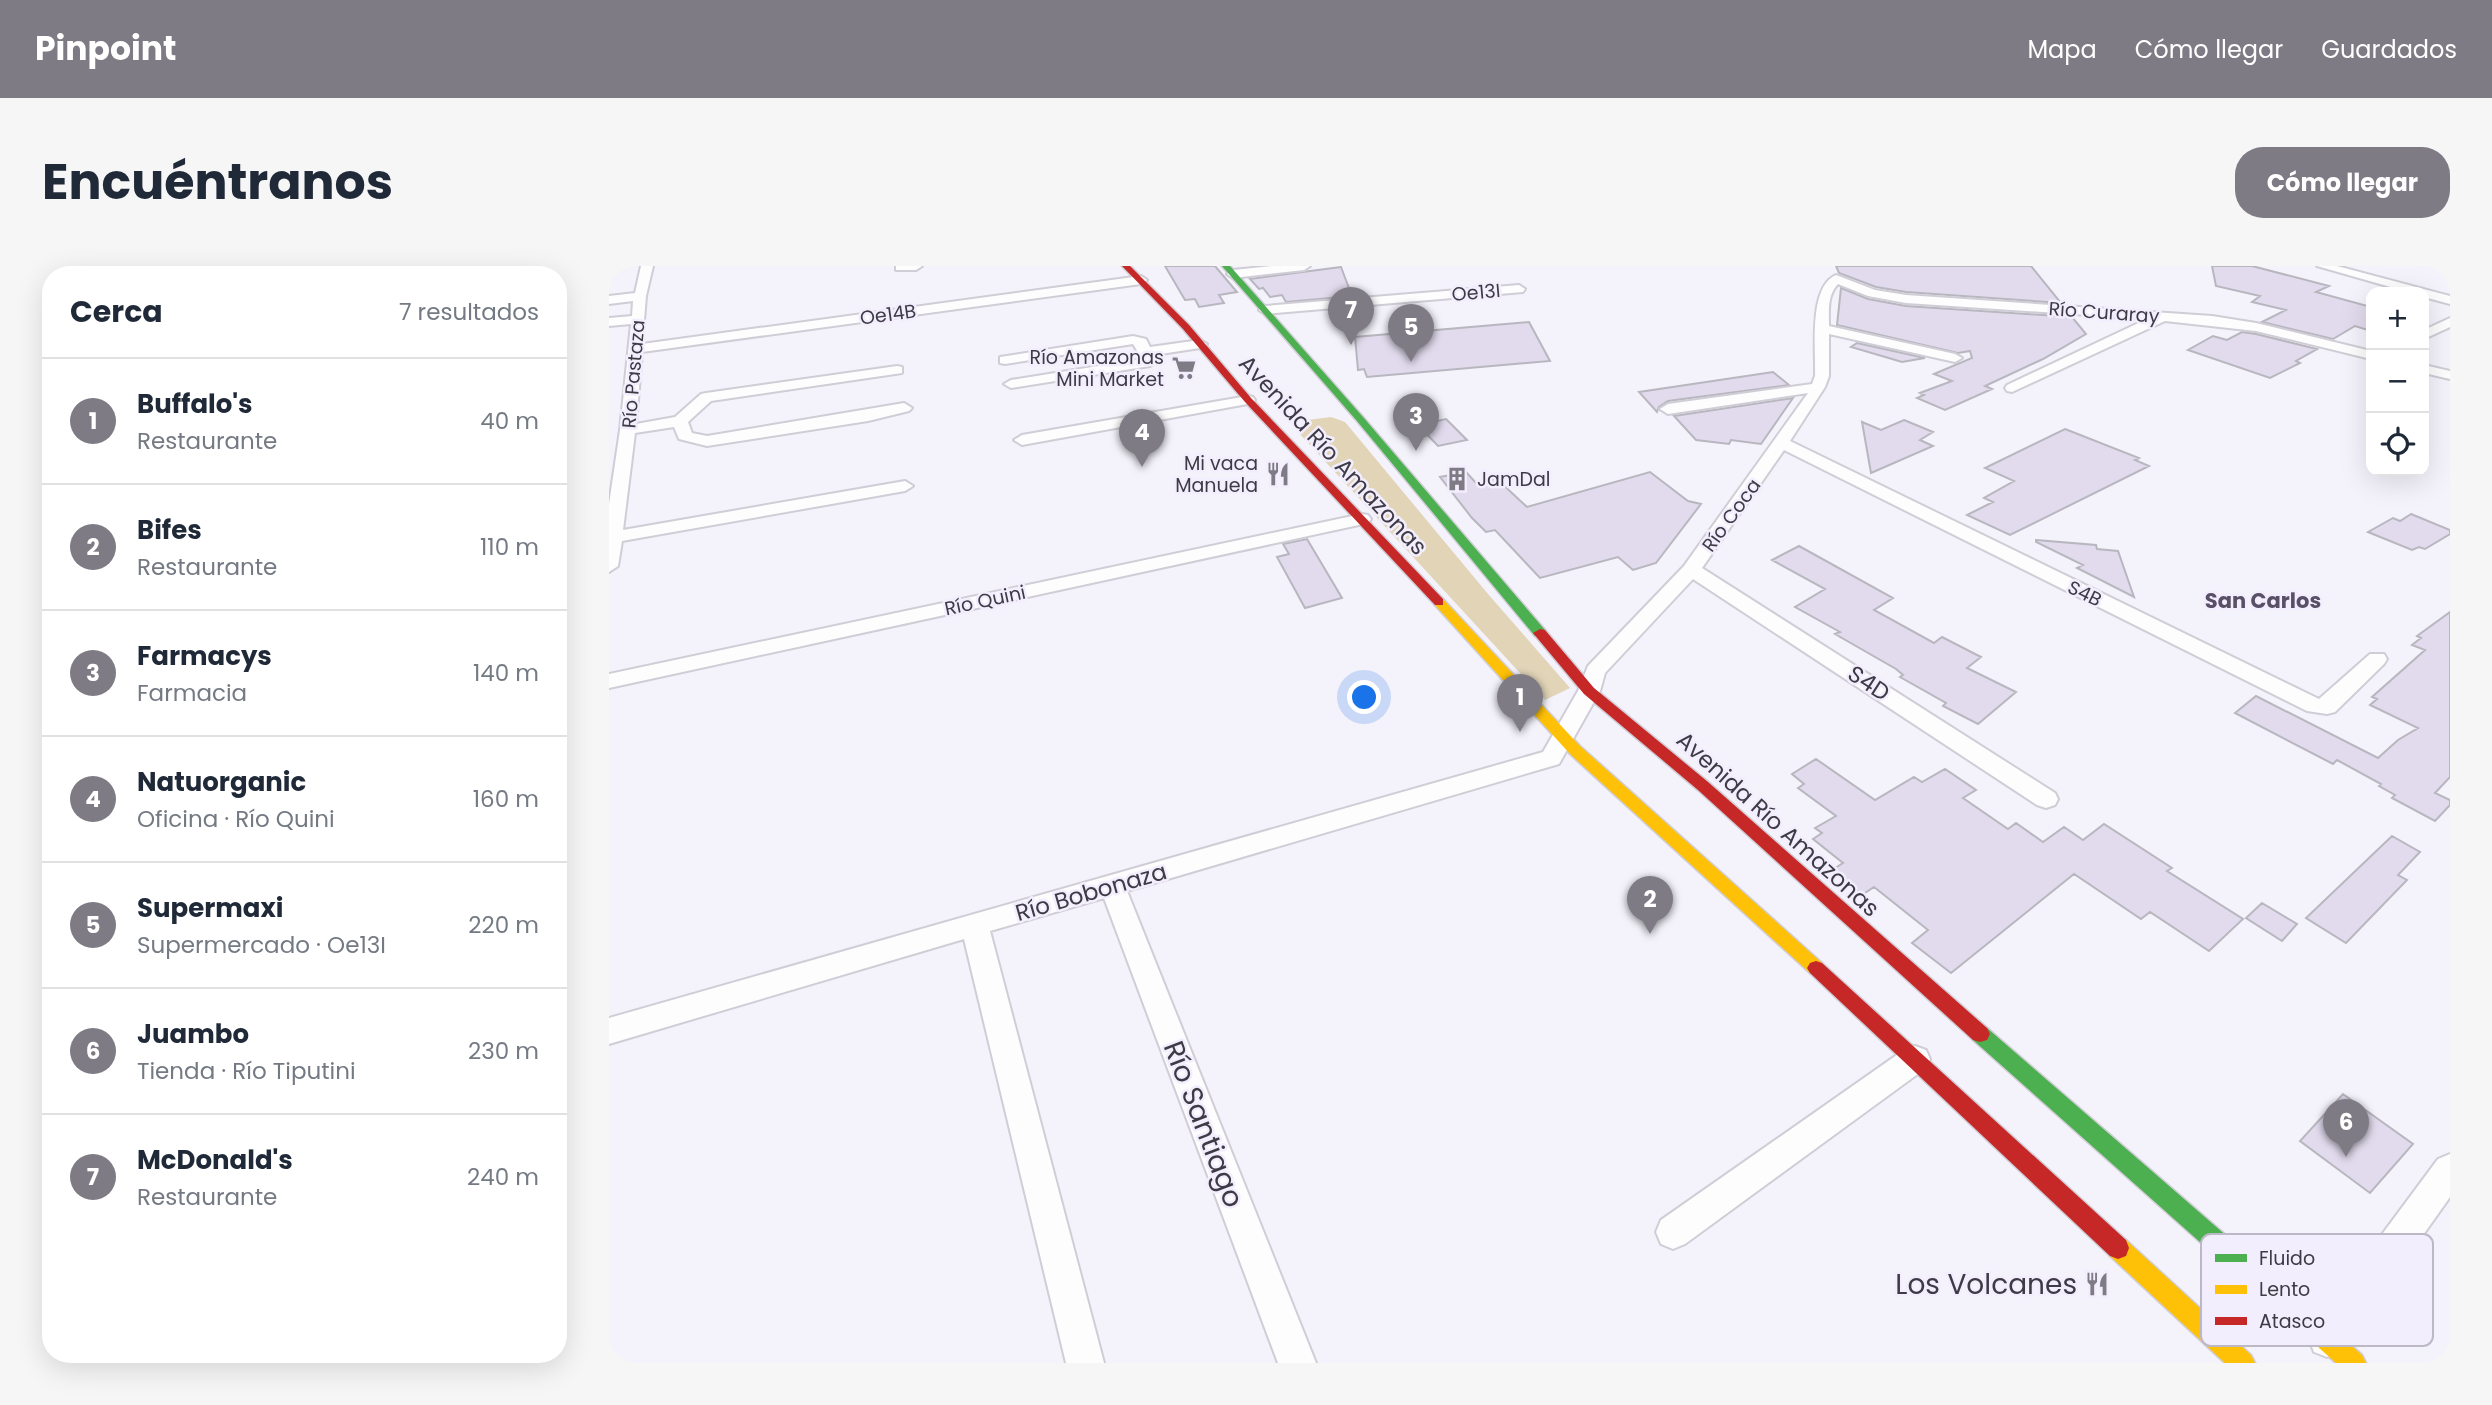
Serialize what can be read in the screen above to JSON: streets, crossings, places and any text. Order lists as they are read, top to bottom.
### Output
{
  "streets": {
    "main road": ["Avenida Río Amazonas"],
    "street": [
      "Oe13I",
      "Río Curaray",
      "Oe14B",
      "Río Pastaza",
      "Río Coca",
      "S4B",
      "Río Quini",
      "S4D",
      "Río Bobonaza",
      "Río Santiago"
    ]
  },
  "crossings": [
    ["Oe13I", "Avenida Río Amazonas"],
    ["Oe14B", "Río Pastaza"],
    ["Oe14B", "Avenida Río Amazonas"],
    ["Avenida Río Amazonas", "Río Coca"],
    ["Avenida Río Amazonas", "Río Quini"],
    ["Avenida Río Amazonas", "Río Bobonaza"],
    ["Río Coca", "S4B"],
    ["Río Coca", "S4D"],
    ["Río Coca", "Río Bobonaza"],
    ["Río Bobonaza", "Río Santiago"]
  ],
  "districts": ["San Carlos"],
  "places": {
    "supermarket": ["Río Amazonas Mini Market"],
    "restaurant": ["Mi vaca Manuela", "Los Volcanes"],
    "building": ["JamDal"]
  },
  "legend": ["Fluido", "Lento", "Atasco"],
  "page": {
    "header": "Pinpoint",
    "nav": ["Mapa", "Cómo llegar", "Guardados"],
    "title": "Encuéntranos",
    "buttons": "Cómo llegar",
    "heading": ["Cerca", "7 resultados"],
    "map_buttons": ["+", "−"],
    "pins": [
      "7",
      "5",
      "3",
      "4",
      "1",
      "2",
      "6"
    ],
    "list": [
      {
        "mark": "1",
        "name": "Buffalo's",
        "note": "Restaurante",
        "value": "40 m"
      },
      {
        "mark": "2",
        "name": "Bifes",
        "note": "Restaurante",
        "value": "110 m"
      },
      {
        "mark": "3",
        "name": "Farmacys",
        "note": "Farmacia",
        "value": "140 m"
      },
      {
        "mark": "4",
        "name": "Natuorganic",
        "note": "Oficina · Río Quini",
        "value": "160 m"
      },
      {
        "mark": "5",
        "name": "Supermaxi",
        "note": "Supermercado · Oe13I",
        "value": "220 m"
      },
      {
        "mark": "6",
        "name": "Juambo",
        "note": "Tienda · Río Tiputini",
        "value": "230 m"
      },
      {
        "mark": "7",
        "name": "McDonald's",
        "note": "Restaurante",
        "value": "240 m"
      }
    ]
  }
}
